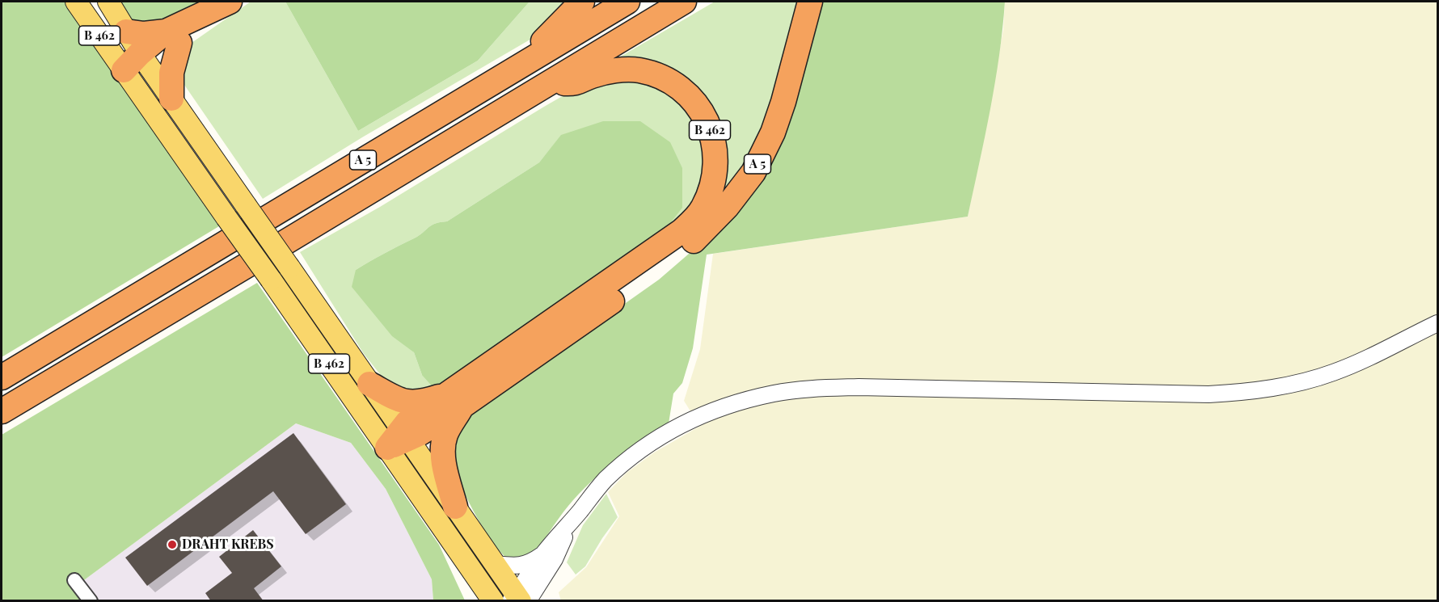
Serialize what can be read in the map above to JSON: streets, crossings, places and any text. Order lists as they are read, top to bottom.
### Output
{
  "streets": {
    "highway": ["B 462", "A 5"]
  },
  "crossings": [
    ["B 462", "A 5"]
  ],
  "places": ["DRAHT KREBS"]
}
